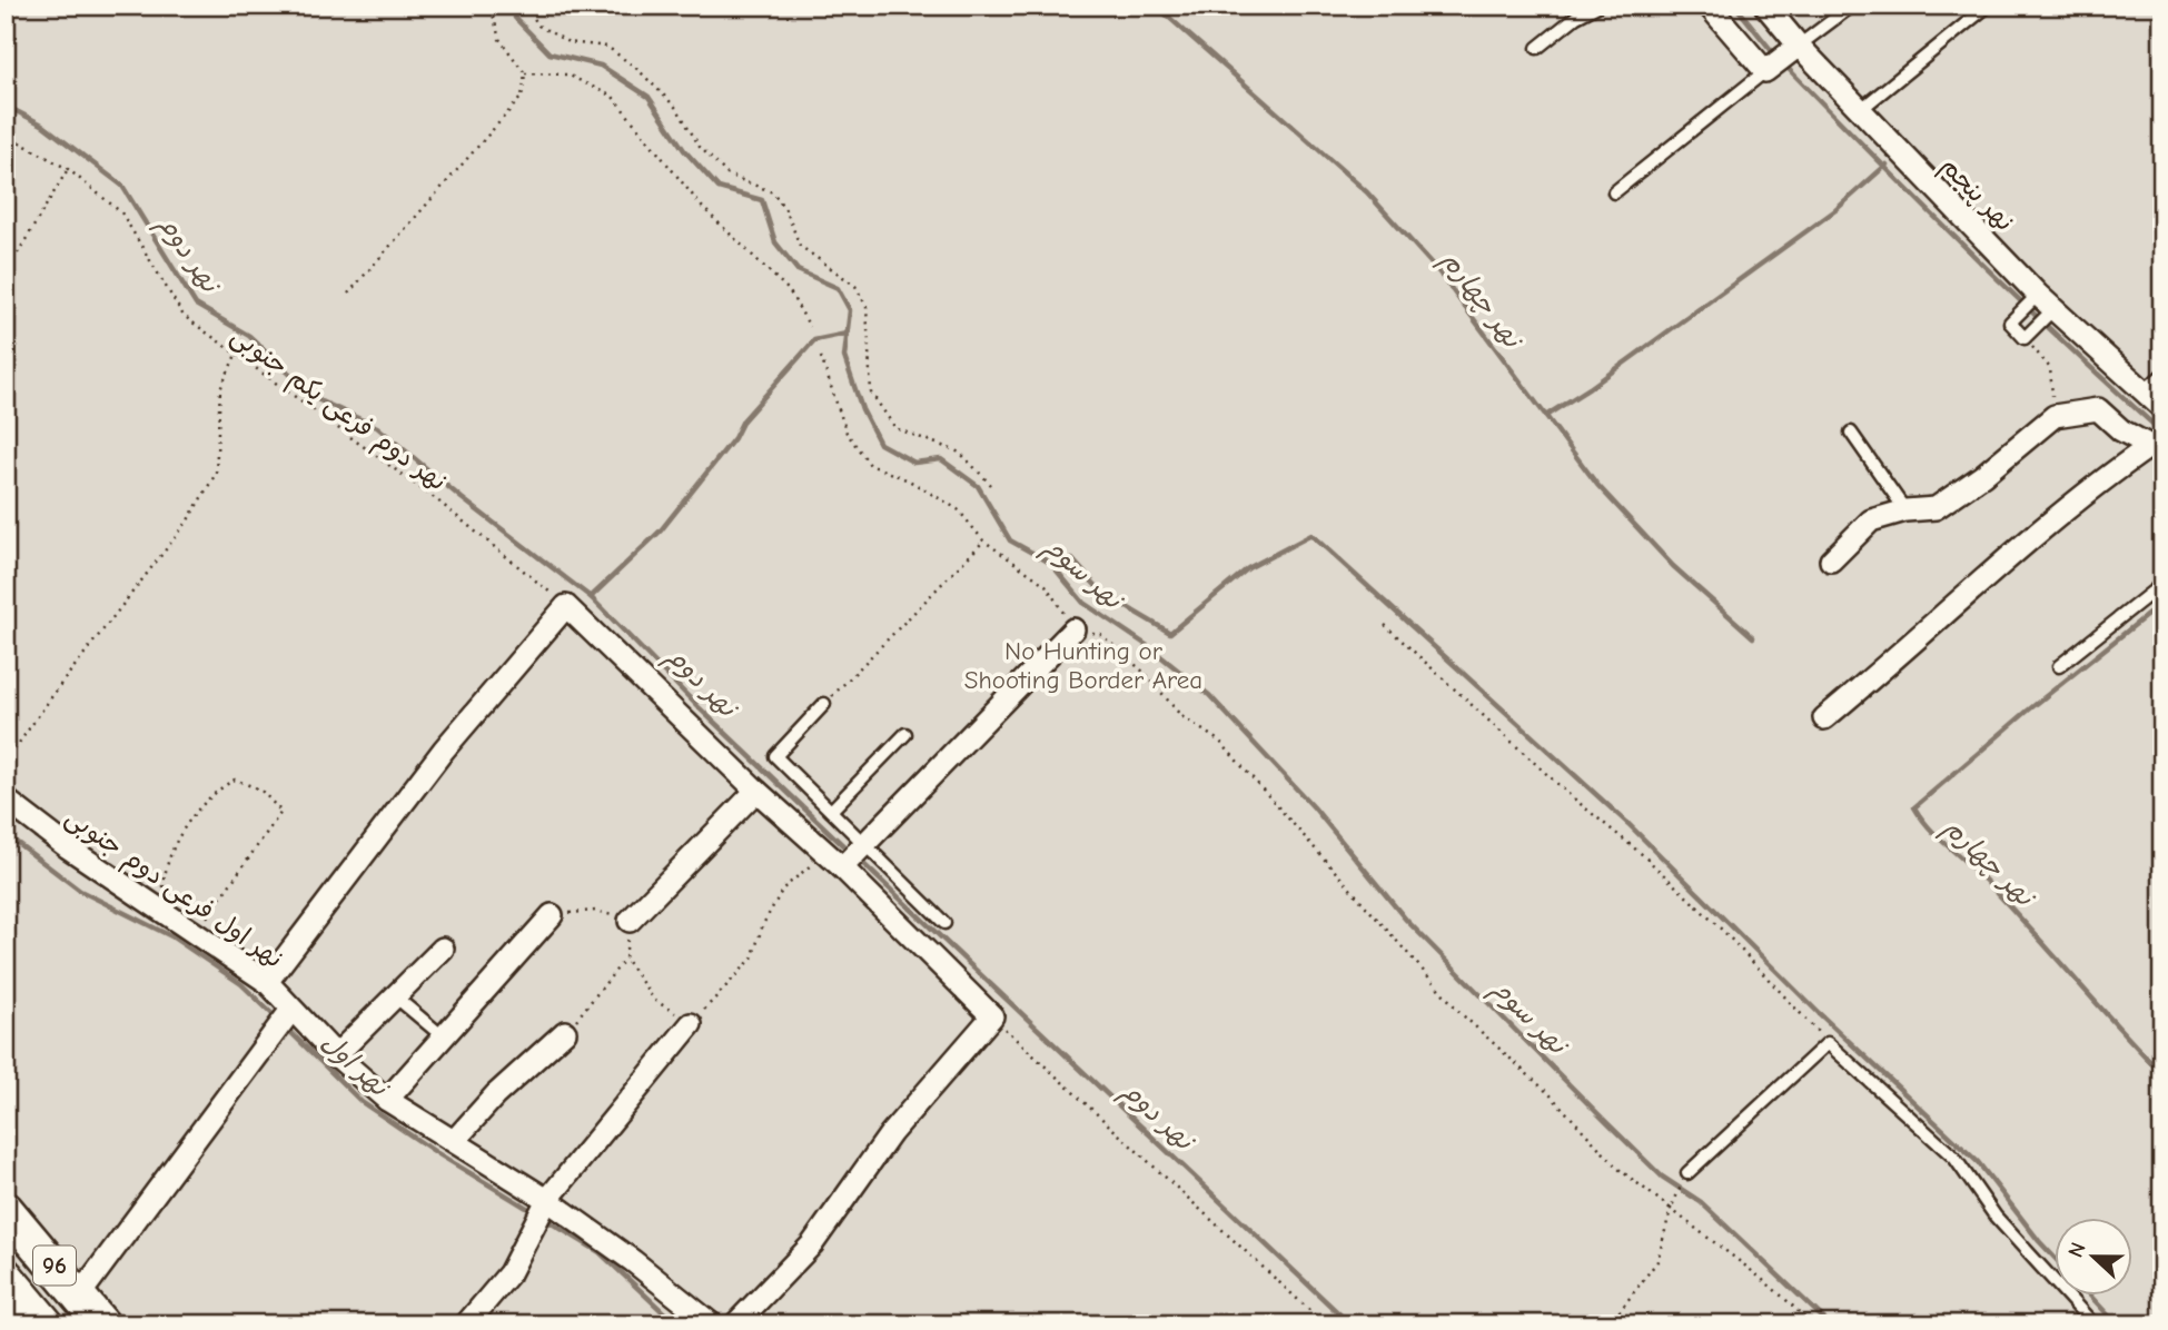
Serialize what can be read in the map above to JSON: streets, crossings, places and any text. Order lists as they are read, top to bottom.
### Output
{
  "streets": {
    "main road": ["96"],
    "street": ["نهر پنجم", "نهر اول فرعی دوم جنوبی"],
    "path": ["نهر دوم فرعی یکم جنوبی"]
  },
  "water": [
    "نهر دوم",
    "نهر چهارم",
    "نهر سوم",
    "نهر اول"
  ],
  "parks": ["No Hunting or Shooting Border Area"],
  "north": "left"
}
